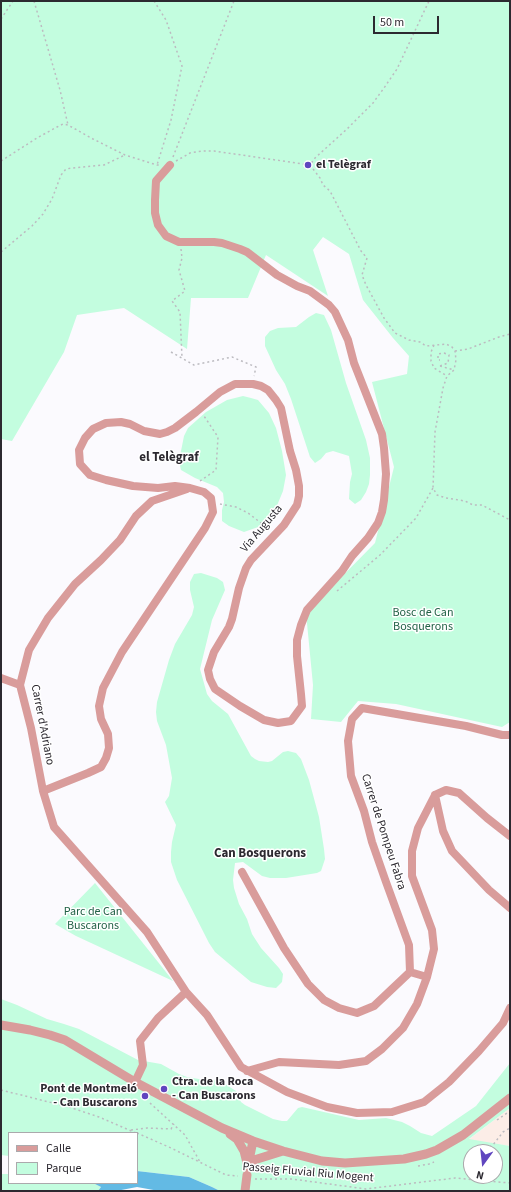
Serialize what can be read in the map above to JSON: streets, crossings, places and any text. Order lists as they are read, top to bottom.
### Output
{
  "streets": {
    "street": ["Via Augusta", "Carrer d'Adriano", "Carrer de Pompeu Fabra"],
    "path": ["Passeig Fluvial Riu Mogent"]
  },
  "crossings": [
    ["Via Augusta", "Carrer d'Adriano"]
  ],
  "districts": ["el Telègraf", "Can Bosquerons"],
  "parks": ["Bosc de Can Bosquerons", "Parc de Can Buscarons"],
  "places": ["el Telègraf", "Ctra. de la Roca - Can Buscarons", "Pont de Montmeló - Can Buscarons"],
  "legend": ["Calle", "Parque"],
  "scale_bar": "50 m",
  "north": "bottom"
}
